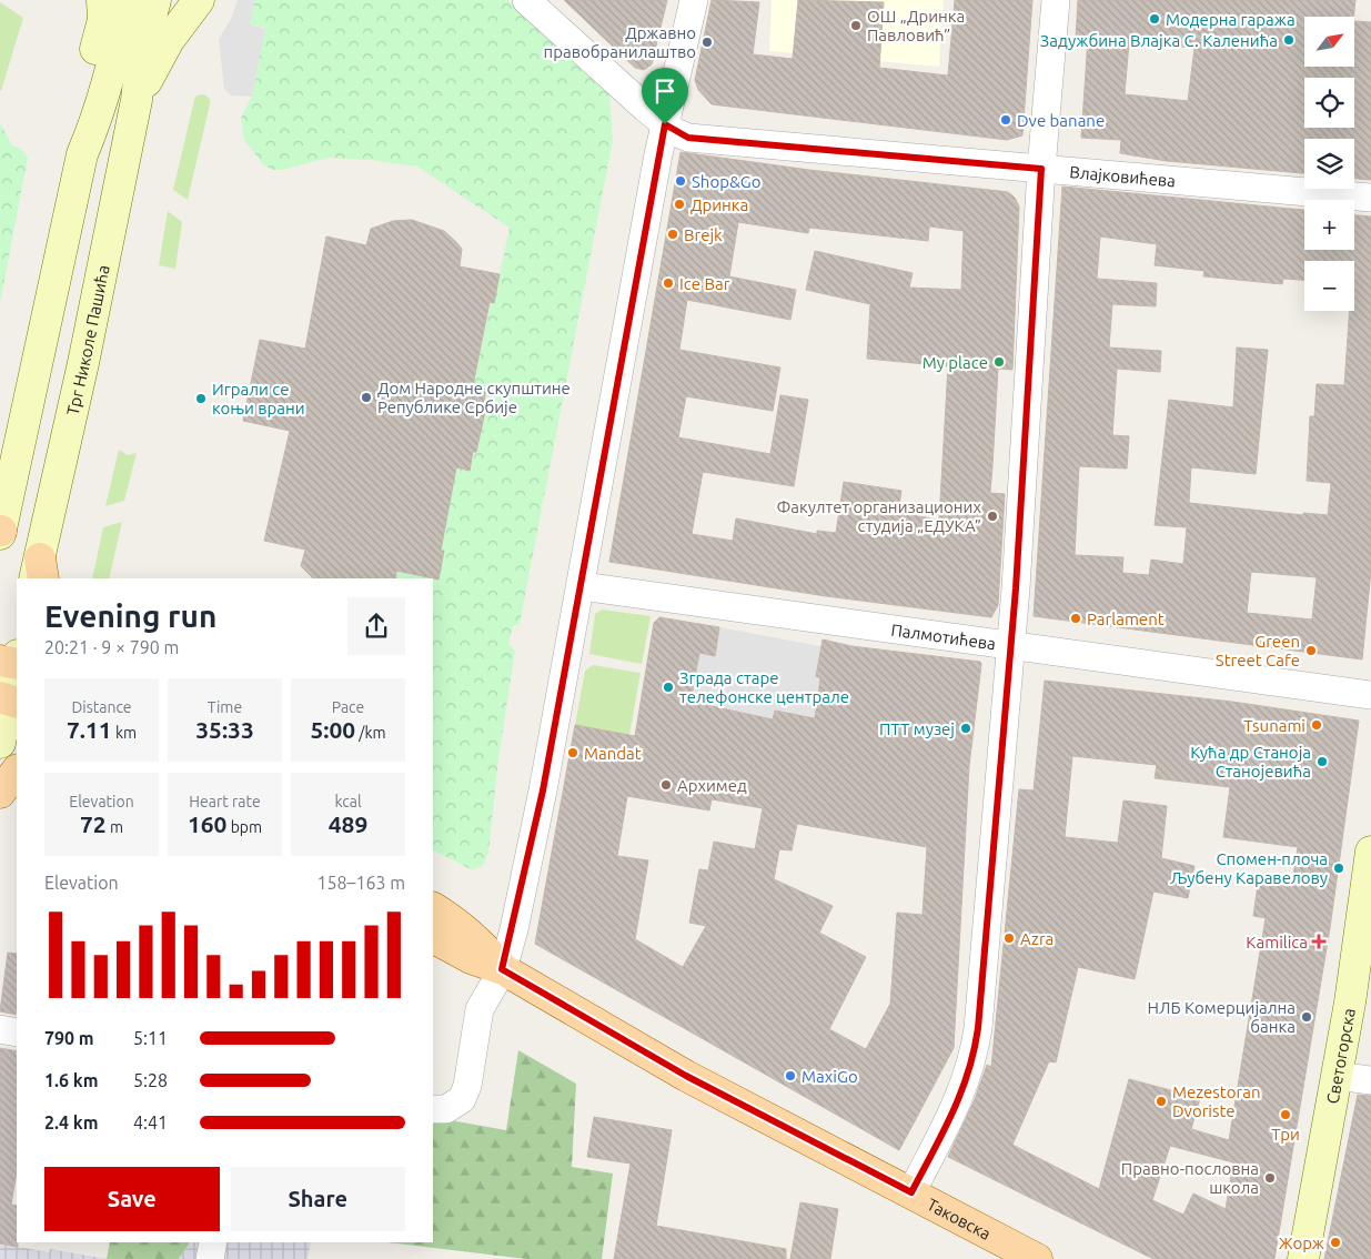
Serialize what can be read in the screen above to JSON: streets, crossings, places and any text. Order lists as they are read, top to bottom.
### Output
{
  "streets": {
    "main road": ["Трг Николе Пашића", "Светогорска", "Таковска"],
    "street": ["Влајковићева", "Палмотићева"]
  },
  "places": {
    "other": [
      "Модерна гаража",
      "ОШ „Дринка Павловић”",
      "Задужбина Влајка С. Каленића",
      "Државно правобранилаштво",
      "Dve banane",
      "Shop&Go",
      "Дринка",
      "Brejk",
      "Ice Bar",
      "My place",
      "Дом Народне скупштине Републике Србије",
      "Играли се коњи врани",
      "Факултет организационих студија „ЕДУКА”",
      "Parlament",
      "Green Street Cafe",
      "Зграда старе телефонске централе",
      "Tsunami",
      "ПТТ музеј",
      "Mandat",
      "Кућа др Станоја Станојевића",
      "Архимед",
      "Спомен-плоча Љубену Каравелову",
      "Azra",
      "НЛБ Комерцијална банка",
      "MaxiGo",
      "Mezestoran Dvoriste",
      "Три",
      "Правно-пословна школа",
      "Жорж"
    ],
    "health": ["Kamilica"]
  },
  "north": "top right",
  "page": {
    "map_buttons": ["+", "−"],
    "heading": ["Evening run", "20:21 · 9 × 790 m"],
    "stats": [
      ["Distance", "7.11 km"],
      ["Time", "35:33"],
      ["Pace", "5:00 /km"],
      ["Elevation", "72 m"],
      ["Heart rate", "160 bpm"],
      ["kcal", "489"]
    ],
    "chart": ["Elevation", "158–163 m"],
    "list": [
      {
        "name": "790 m",
        "note": "5:11"
      },
      {
        "name": "1.6 km",
        "note": "5:28"
      },
      {
        "name": "2.4 km",
        "note": "4:41"
      }
    ],
    "buttons": ["Save", "Share"]
  }
}
